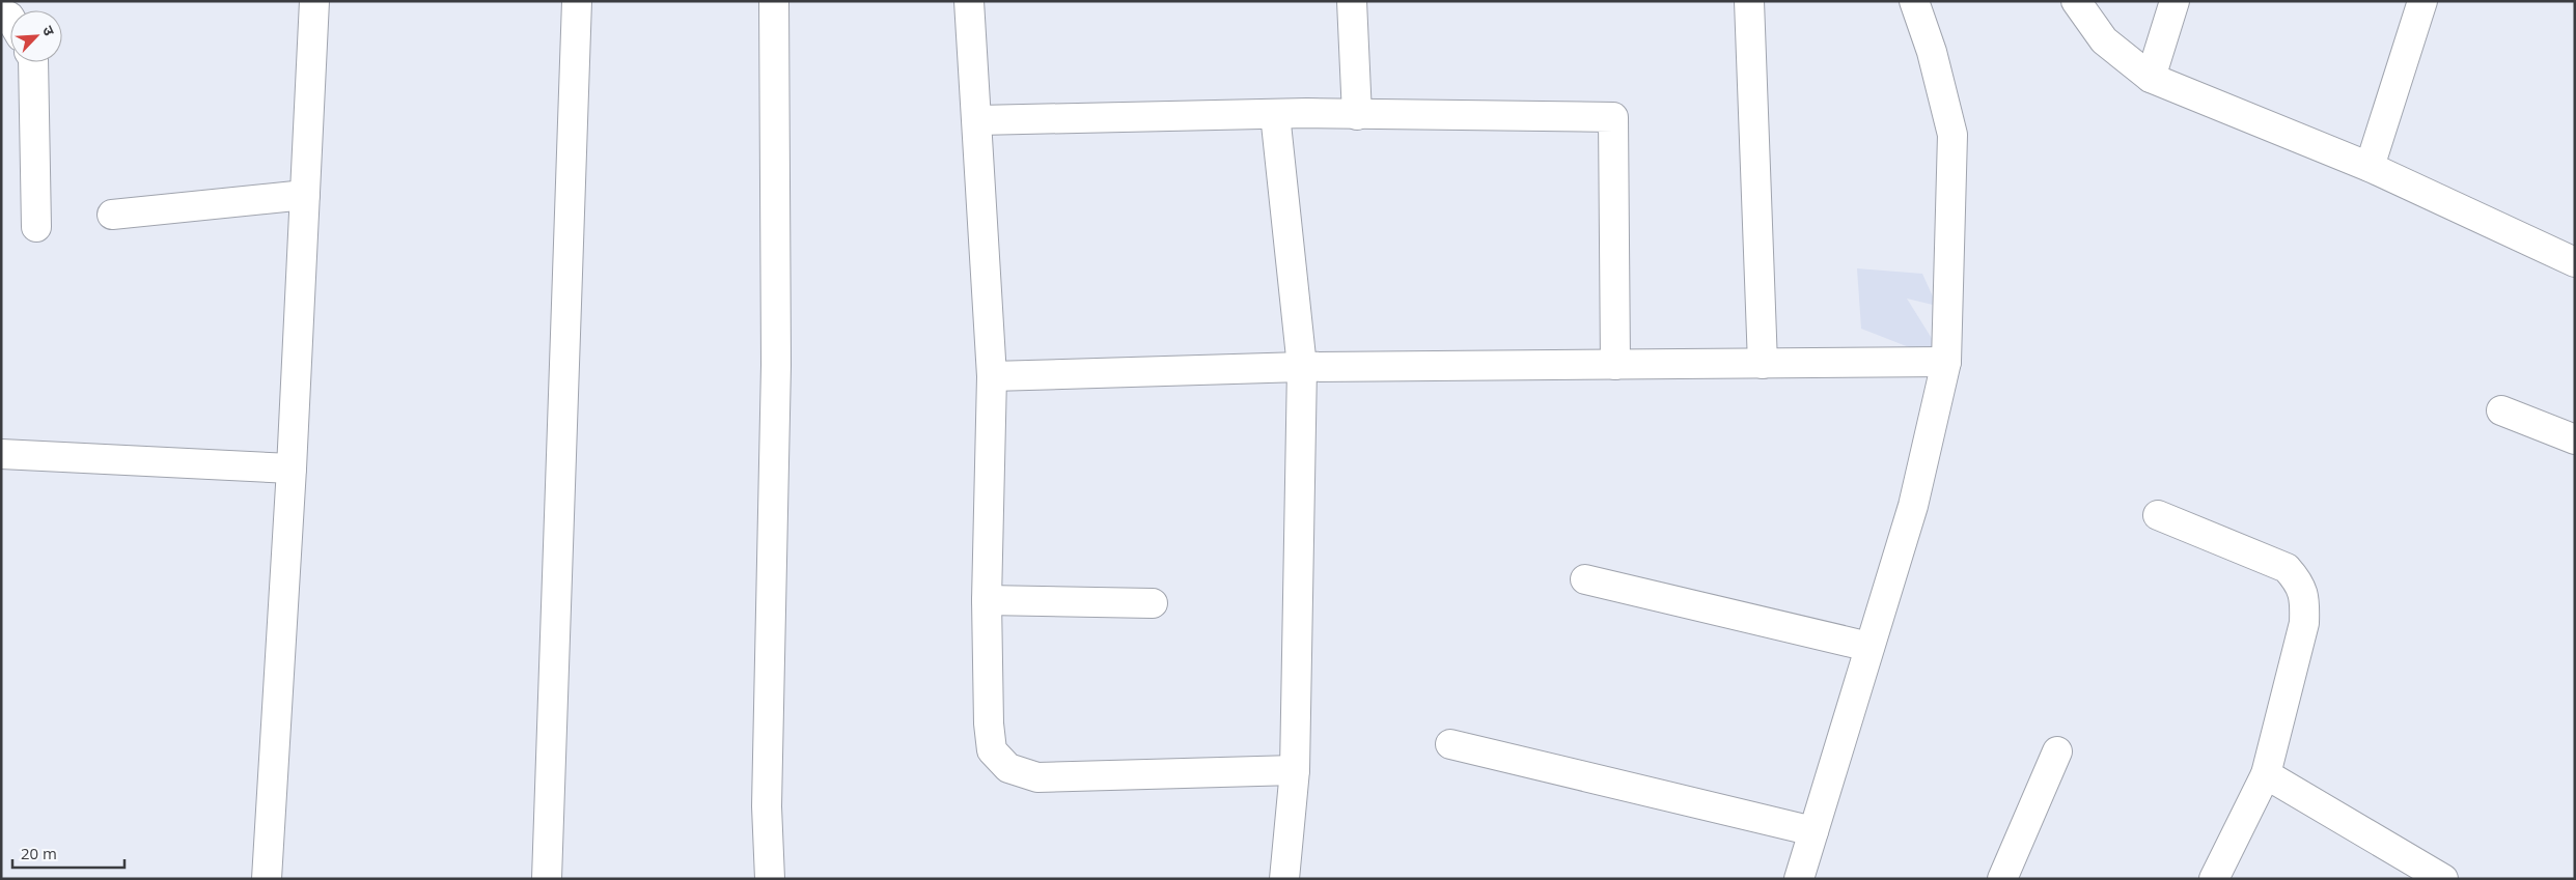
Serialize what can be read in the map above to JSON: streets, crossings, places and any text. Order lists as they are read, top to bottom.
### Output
{
  "scale_bar": "20 m",
  "north": "top right"
}
